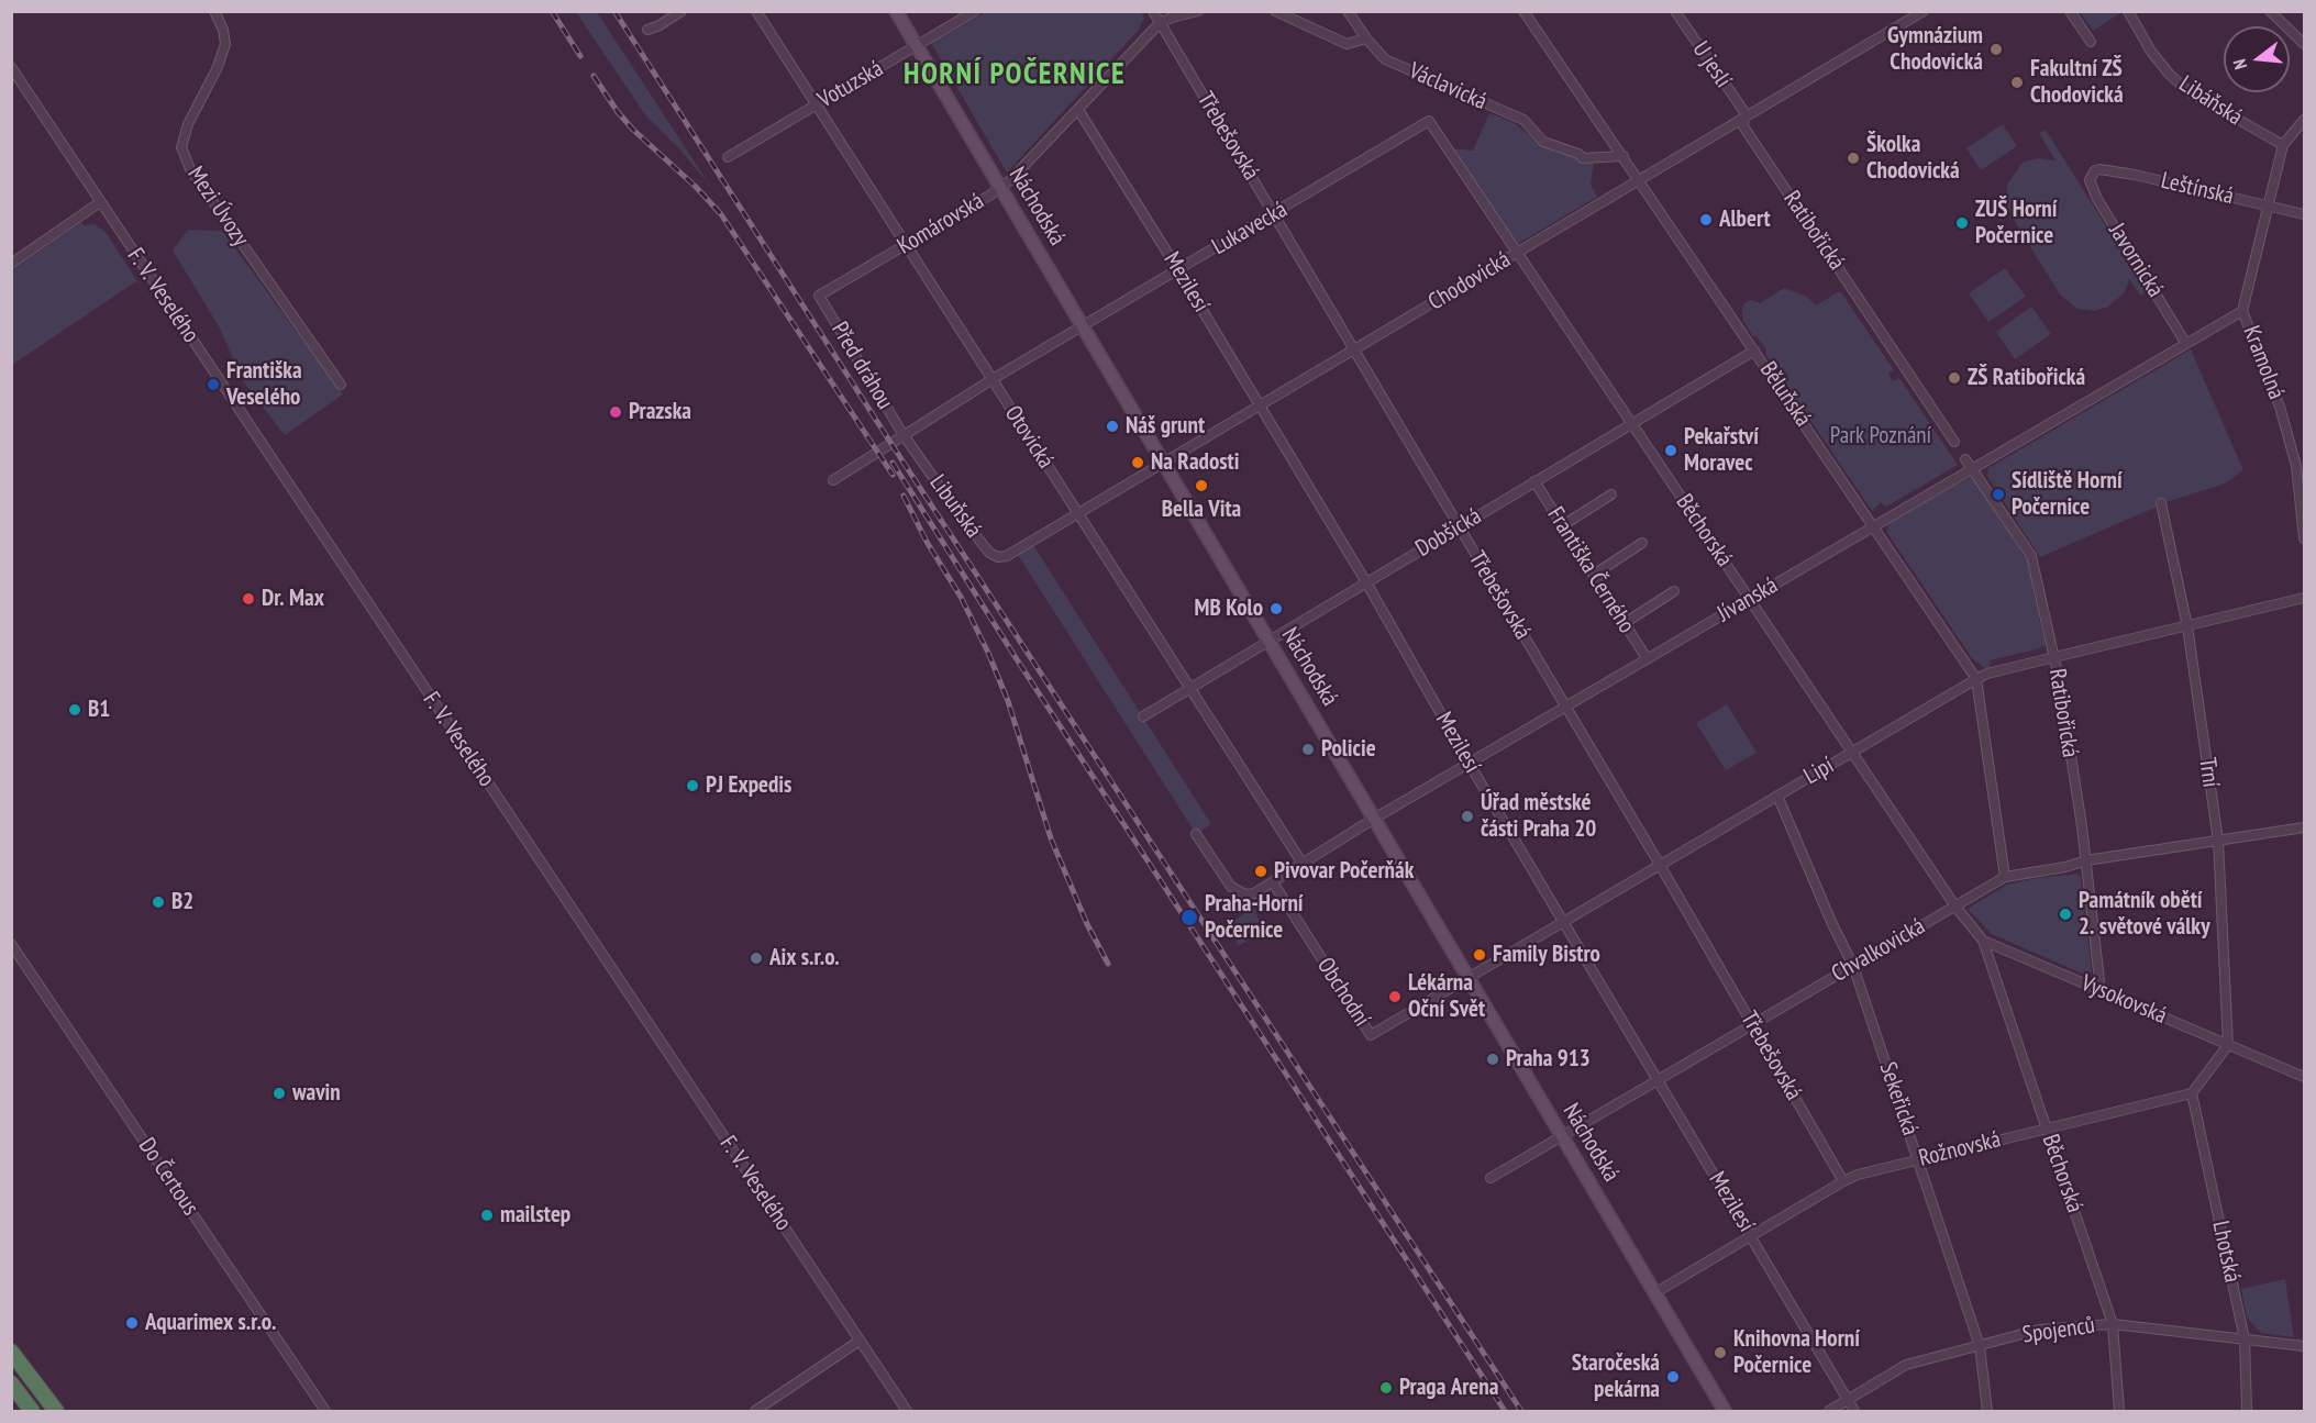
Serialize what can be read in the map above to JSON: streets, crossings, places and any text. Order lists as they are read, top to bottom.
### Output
{
  "streets": {
    "main road": ["Náchodská"],
    "street": [
      "U jeslí",
      "Votuzská",
      "Václavická",
      "Libáňská",
      "Třebešovská",
      "Leštínská",
      "Mezi Úvozy",
      "Komárovská",
      "Lukavecká",
      "Ratibořická",
      "Javornická",
      "Chodovická",
      "Mezilesí",
      "F. V. Veselého",
      "Kramolná",
      "Před dráhou",
      "Běluňská",
      "Otovická",
      "Libuňská",
      "Běchorská",
      "Dobšická",
      "Františka Černého",
      "Jívanská",
      "Lipí",
      "Trní",
      "Chvalkovická",
      "Obchodní",
      "Vysokovská",
      "Sekeřická",
      "Rožnovská",
      "Do Čertous",
      "Lhotská",
      "Spojenců"
    ]
  },
  "crossings": [
    ["U jeslí", "Ratibořická"],
    ["U jeslí", "Chodovická"],
    ["Votuzská", "Náchodská"],
    ["Votuzská", "Otovická"],
    ["Václavická", "Běluňská"],
    ["Libáňská", "Kramolná"],
    ["Třebešovská", "Komárovská"],
    ["Třebešovská", "Lukavecká"],
    ["Třebešovská", "Chodovická"],
    ["Třebešovská", "Dobšická"],
    ["Třebešovská", "Jívanská"],
    ["Třebešovská", "Lipí"],
    ["Třebešovská", "Chvalkovická"],
    ["Třebešovská", "Rožnovská"],
    ["Leštínská", "Javornická"],
    ["Leštínská", "Kramolná"],
    ["Náchodská", "Komárovská"],
    ["Náchodská", "Lukavecká"],
    ["Náchodská", "Chodovická"],
    ["Náchodská", "Dobšická"],
    ["Náchodská", "Jívanská"],
    ["Náchodská", "Lipí"],
    ["Náchodská", "Chvalkovická"],
    ["Náchodská", "Rožnovská"],
    ["Komárovská", "Mezilesí"],
    ["Komárovská", "Před dráhou"],
    ["Komárovská", "Otovická"],
    ["Lukavecká", "Chodovická"],
    ["Lukavecká", "Mezilesí"],
    ["Lukavecká", "Před dráhou"],
    ["Lukavecká", "Otovická"],
    ["Lukavecká", "Libuňská"],
    ["Lukavecká", "Běchorská"],
    ["Ratibořická", "Chodovická"],
    ["Ratibořická", "Jívanská"],
    ["Ratibořická", "Lipí"],
    ["Ratibořická", "Chvalkovická"],
    ["Ratibořická", "Vysokovská"],
    ["Javornická", "Jívanská"],
    ["Chodovická", "Mezilesí"],
    ["Chodovická", "Běluňská"],
    ["Chodovická", "Otovická"],
    ["Chodovická", "Libuňská"],
    ["Chodovická", "Běchorská"],
    ["Mezilesí", "Dobšická"],
    ["Mezilesí", "Jívanská"],
    ["Mezilesí", "Lipí"],
    ["Mezilesí", "Chvalkovická"],
    ["Mezilesí", "Rožnovská"],
    ["Mezilesí", "Spojenců"],
    ["Kramolná", "Jívanská"],
    ["Před dráhou", "Libuňská"],
    ["Běluňská", "Dobšická"],
    ["Běluňská", "Jívanská"],
    ["Běluňská", "Lipí"],
    ["Běluňská", "Chvalkovická"],
    ["Otovická", "Dobšická"],
    ["Otovická", "Jívanská"],
    ["Běchorská", "Dobšická"],
    ["Běchorská", "Jívanská"],
    ["Běchorská", "Lipí"],
    ["Běchorská", "Chvalkovická"],
    ["Běchorská", "Vysokovská"],
    ["Běchorská", "Rožnovská"],
    ["Běchorská", "Spojenců"],
    ["Dobšická", "Františka Černého"],
    ["Františka Černého", "Jívanská"],
    ["Jívanská", "Obchodní"],
    ["Lipí", "Trní"],
    ["Lipí", "Obchodní"],
    ["Lipí", "Sekeřická"],
    ["Trní", "Chvalkovická"],
    ["Trní", "Vysokovská"],
    ["Chvalkovická", "Vysokovská"],
    ["Chvalkovická", "Sekeřická"],
    ["Sekeřická", "Rožnovská"],
    ["Sekeřická", "Spojenců"],
    ["Rožnovská", "Lhotská"],
    ["Lhotská", "Spojenců"]
  ],
  "districts": ["HORNÍ POČERNICE"],
  "parks": ["Park Poznání"],
  "places": [
    "Gymnázium Chodovická",
    "Fakultní ZŠ Chodovická",
    "Školka Chodovická",
    "Albert",
    "ZUŠ Horní Počernice",
    "ZŠ Ratibořická",
    "Františka Veselého",
    "Prazska",
    "Náš grunt",
    "Pekařství Moravec",
    "Na Radosti",
    "Bella Vita",
    "Sídliště Horní Počernice",
    "Dr. Max",
    "MB Kolo",
    "B1",
    "Policie",
    "PJ Expedis",
    "Úřad městské části Praha 20",
    "Pivovar Počerňák",
    "B2",
    "Památník obětí 2. světové války",
    "Praha-Horní Počernice",
    "Family Bistro",
    "Aix s.r.o.",
    "Lékárna Oční Svět",
    "Praha 913",
    "wavin",
    "mailstep",
    "Aquarimex s.r.o.",
    "Knihovna Horní Počernice",
    "Staročeská pekárna",
    "Praga Arena"
  ],
  "north": "left"
}
